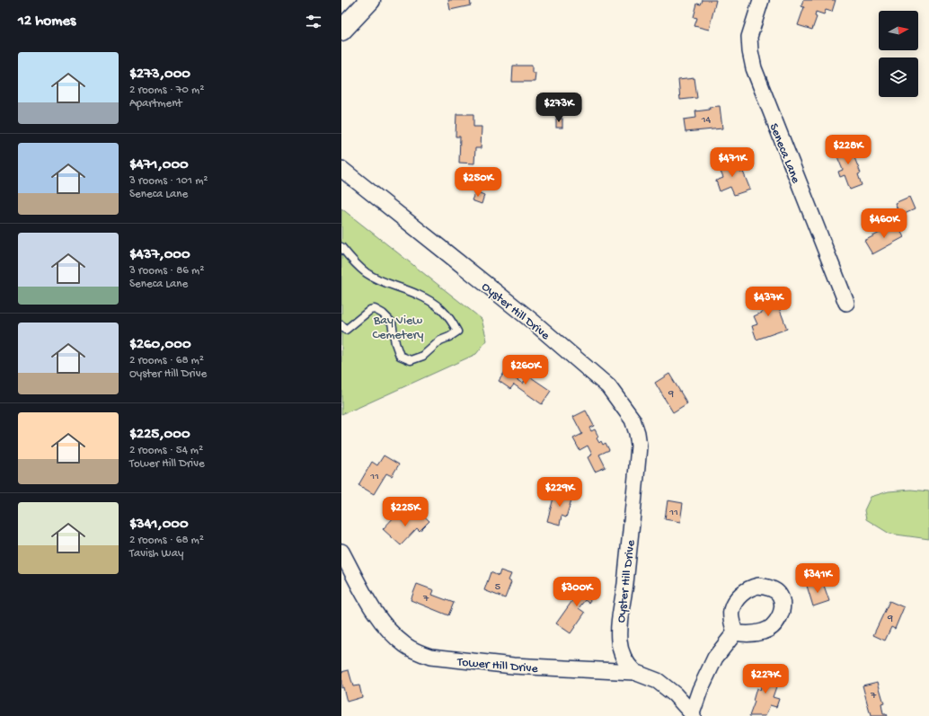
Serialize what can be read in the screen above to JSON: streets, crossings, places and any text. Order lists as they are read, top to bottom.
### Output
{
  "streets": {
    "street": ["Seneca Lane", "Oyster Hill Drive", "Tower Hill Drive"]
  },
  "crossings": [
    ["Oyster Hill Drive", "Tower Hill Drive"]
  ],
  "parks": ["Bay View Cemetery"],
  "house_numbers": [
    "14",
    "9",
    "11",
    "11",
    "5",
    "7",
    "9",
    "7"
  ],
  "north": "right",
  "page": {
    "heading": "12 homes",
    "list": [
      {
        "name": "$273,000",
        "note": "2 rooms · 70 m² · Apartment"
      },
      {
        "name": "$471,000",
        "note": "3 rooms · 101 m² · Seneca Lane"
      },
      {
        "name": "$437,000",
        "note": "3 rooms · 86 m² · Seneca Lane"
      },
      {
        "name": "$260,000",
        "note": "2 rooms · 68 m² · Oyster Hill Drive"
      },
      {
        "name": "$225,000",
        "note": "2 rooms · 54 m² · Tower Hill Drive"
      },
      {
        "name": "$341,000",
        "note": "2 rooms · 68 m² · Tavish Way"
      }
    ],
    "price": [
      "$273K",
      "$228K",
      "$471K",
      "$250K",
      "$460K",
      "$437K",
      "$260K",
      "$229K",
      "$225K",
      "$341K",
      "$300K",
      "$227K"
    ]
  }
}
